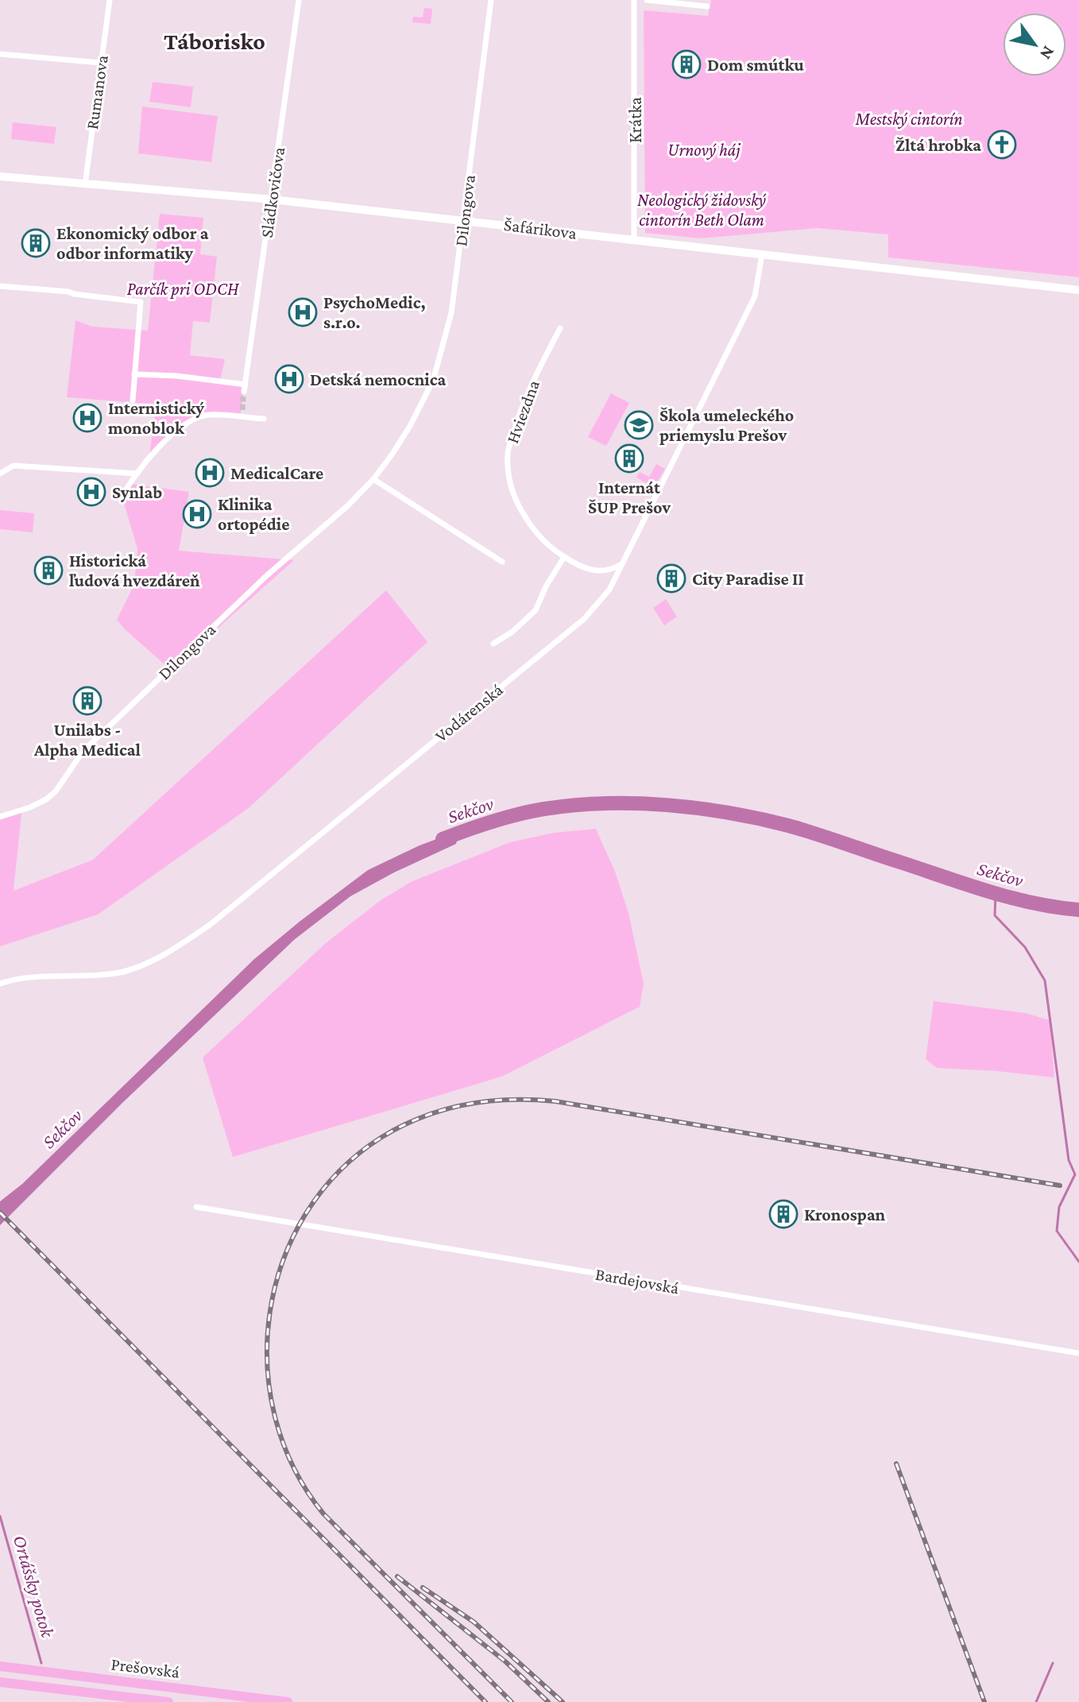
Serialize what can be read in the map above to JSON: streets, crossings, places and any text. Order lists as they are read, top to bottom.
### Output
{
  "streets": {
    "main road": ["Prešovská"],
    "street": [
      "Rumanova",
      "Krátka",
      "Sládkovičova",
      "Dilongova",
      "Šafárikova",
      "Hviezdna",
      "Vodárenská",
      "Bardejovská"
    ]
  },
  "crossings": [
    ["Rumanova", "Šafárikova"],
    ["Krátka", "Šafárikova"],
    ["Sládkovičova", "Šafárikova"],
    ["Dilongova", "Šafárikova"],
    ["Šafárikova", "Vodárenská"],
    ["Hviezdna", "Vodárenská"]
  ],
  "districts": ["Táborisko"],
  "water": ["Sekčov", "Ortášsky potok"],
  "parks": [
    "Mestský cintorín",
    "Urnový háj",
    "Neologický židovský cintorín Beth Olam",
    "Parčík pri ODCH"
  ],
  "places": {
    "building": [
      "Dom smútku",
      "Ekonomický odbor a odbor informatiky",
      "Internát ŠUP Prešov",
      "Historická ľudová hvezdáreň",
      "City Paradise II",
      "Unilabs - Alpha Medical",
      "Kronospan"
    ],
    "church": ["Žltá hrobka"],
    "hospital": [
      "PsychoMedic, s.r.o.",
      "Detská nemocnica",
      "Internistický monoblok",
      "MedicalCare",
      "Synlab",
      "Klinika ortopédie"
    ],
    "school or university": ["Škola umeleckého priemyslu Prešov"]
  },
  "north": "bottom right"
}
